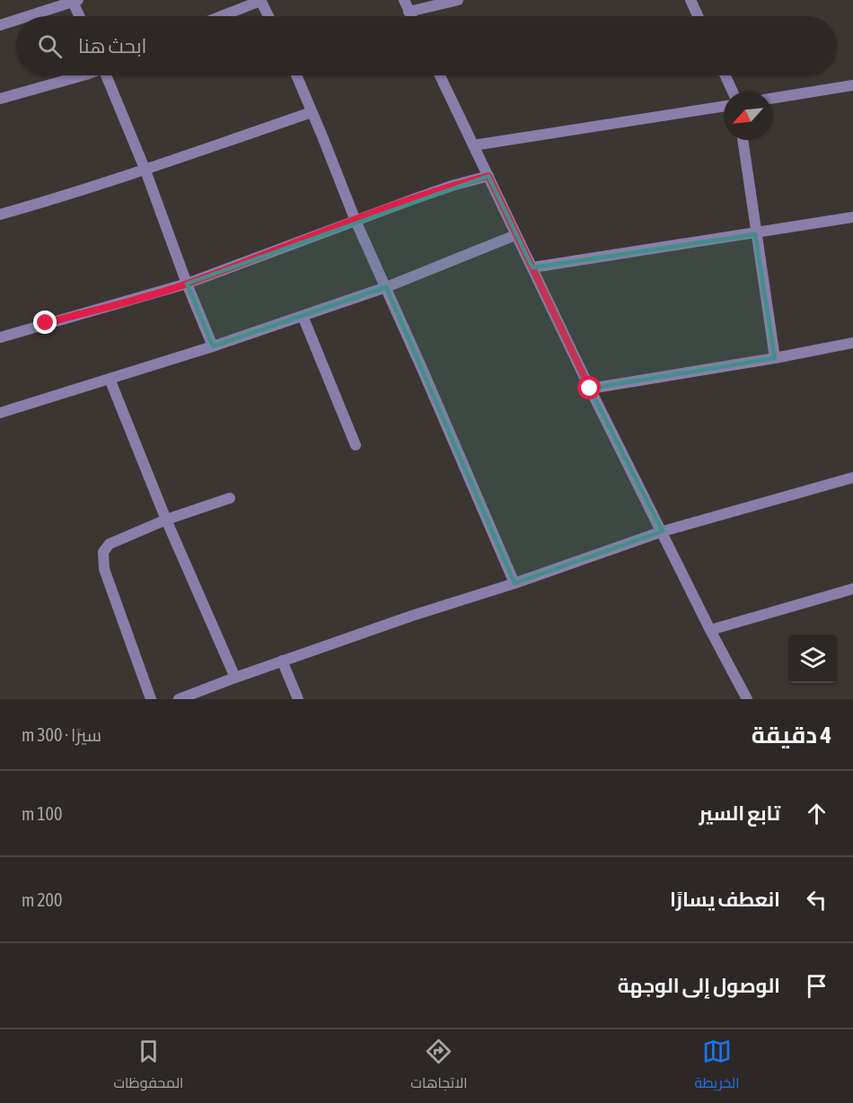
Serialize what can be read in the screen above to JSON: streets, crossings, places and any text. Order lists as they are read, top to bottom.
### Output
{
  "north": "bottom left",
  "page": {
    "search": "ابحث هنا",
    "heading": ["4 دقيقة", "سيرًا · 300 m"],
    "list": [
      ["تابع السير", "100 m"],
      ["انعطف يسارًا", "200 m"],
      "الوصول إلى الوجهة"
    ],
    "nav": ["الخريطة", "الاتجاهات", "المحفوظات"]
  }
}
